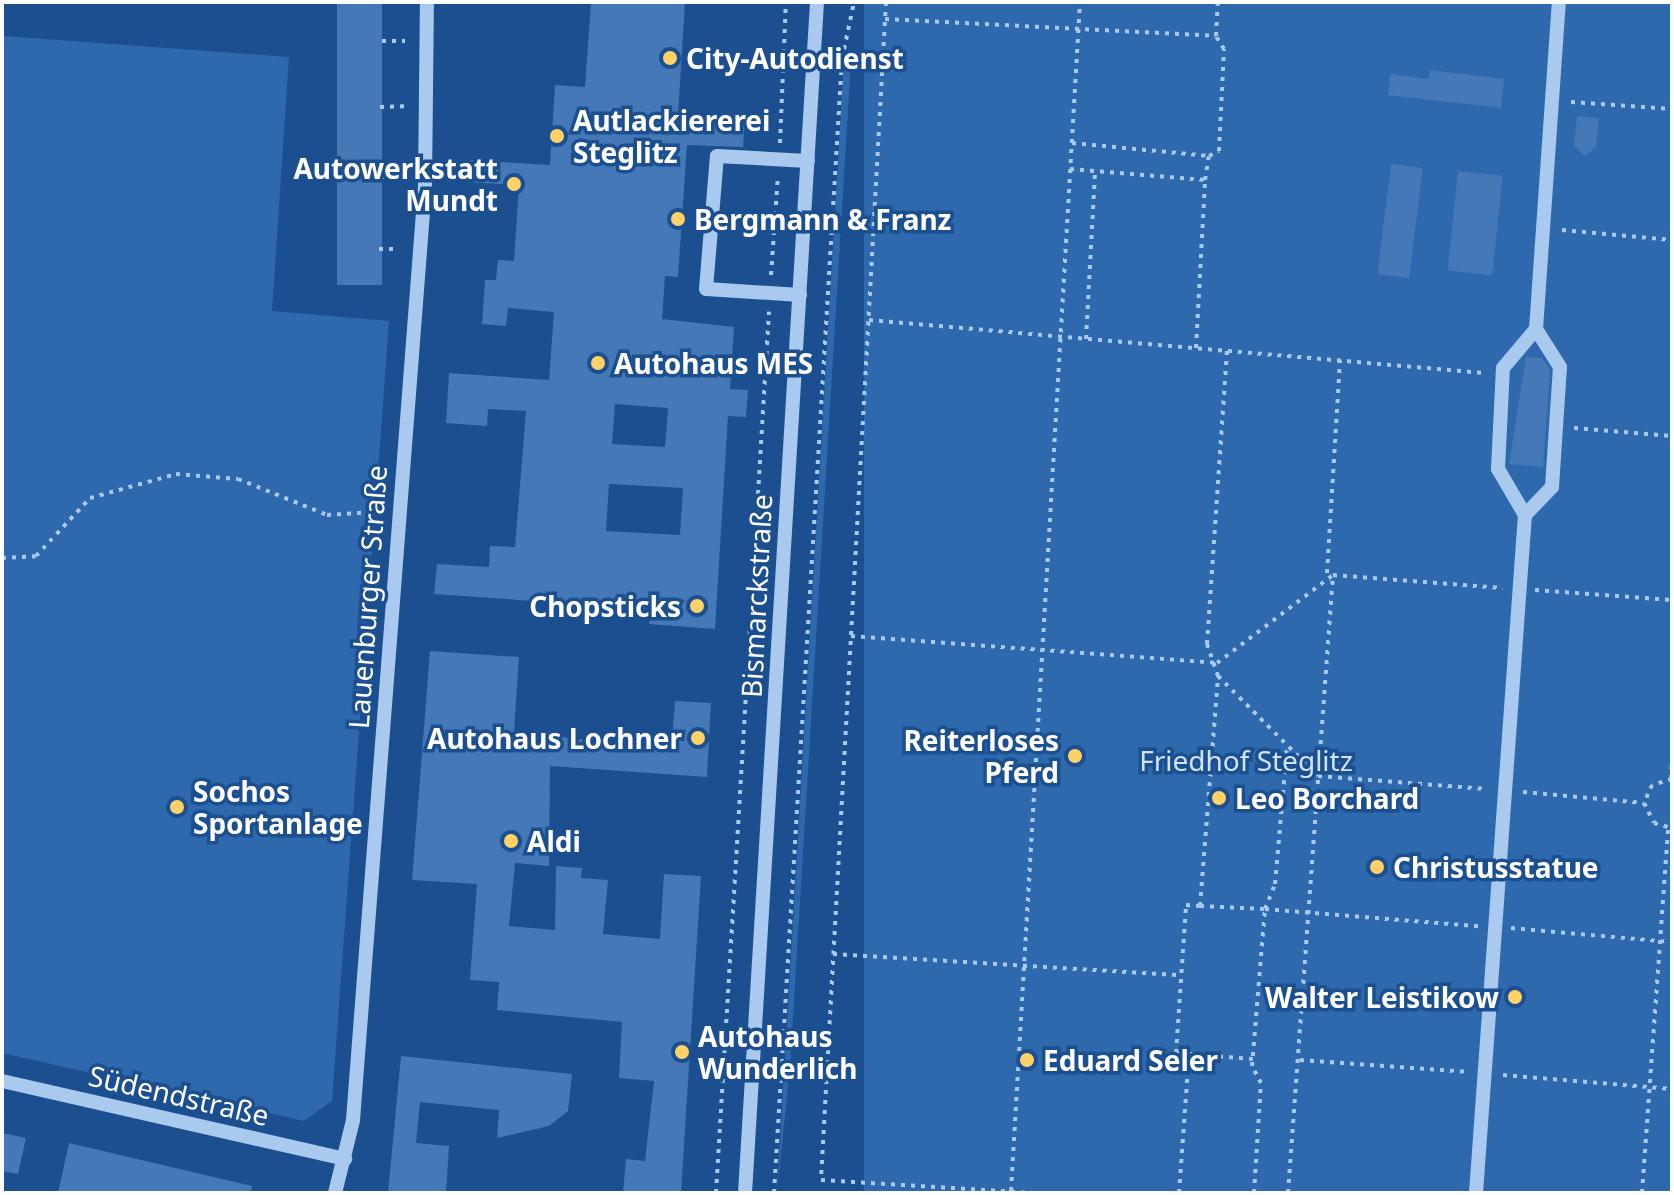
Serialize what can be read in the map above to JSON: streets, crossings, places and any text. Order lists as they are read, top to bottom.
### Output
{
  "streets": {
    "street": ["Bismarckstraße", "Lauenburger Straße", "Südendstraße"]
  },
  "crossings": [
    ["Lauenburger Straße", "Südendstraße"]
  ],
  "parks": ["Friedhof Steglitz"],
  "places": [
    "City-Autodienst",
    "Autlackiererei Steglitz",
    "Autowerkstatt Mundt",
    "Bergmann & Franz",
    "Autohaus MES",
    "Chopsticks",
    "Autohaus Lochner",
    "Reiterloses Pferd",
    "Leo Borchard",
    "Sochos Sportanlage",
    "Aldi",
    "Christusstatue",
    "Walter Leistikow",
    "Autohaus Wunderlich",
    "Eduard Seler"
  ]
}
